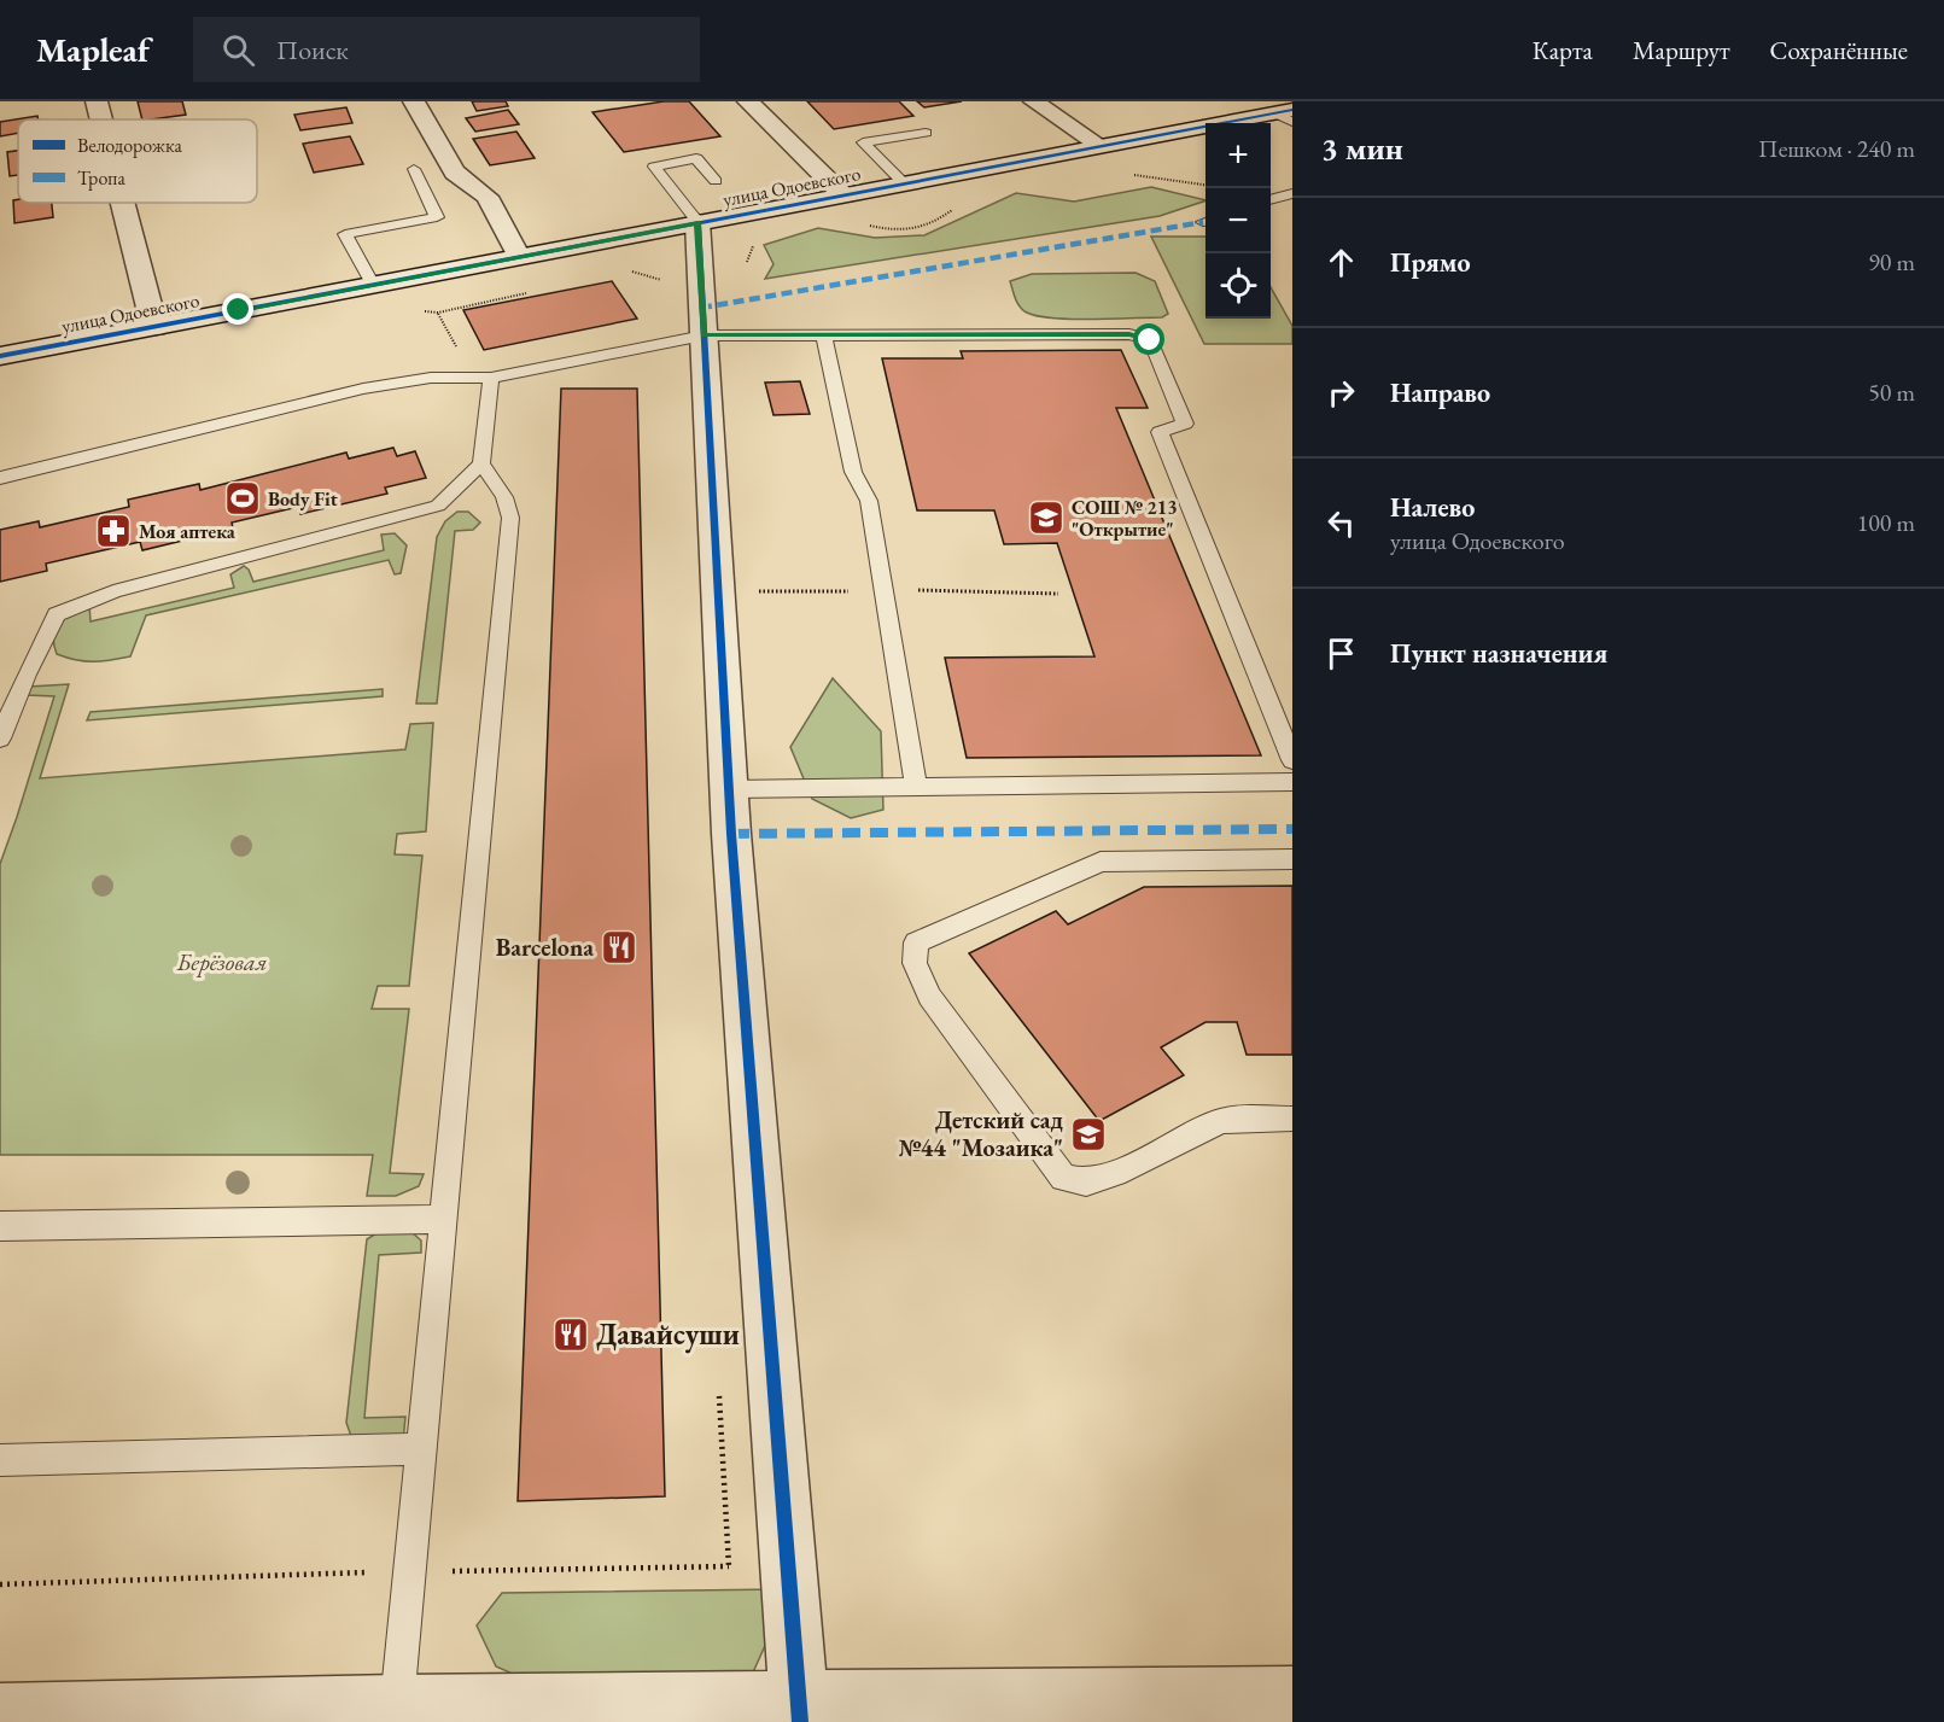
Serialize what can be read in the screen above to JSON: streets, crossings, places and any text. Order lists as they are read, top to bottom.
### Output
{
  "streets": {
    "street": ["улица Одоевского"]
  },
  "parks": ["Берёзовая"],
  "places": {
    "sports": ["Body Fit"],
    "school or university": ["СОШ № 213 \"Открытие\"", "Детский сад №44 \"Мозаика\""],
    "pharmacy": ["Моя аптека"],
    "restaurant": ["Barcelona", "Давайсуши"]
  },
  "legend": ["Велодорожка", "Тропа"],
  "page": {
    "header": "Mapleaf",
    "search": "Поиск",
    "nav": ["Карта", "Маршрут", "Сохранённые"],
    "heading": ["3 мин", "Пешком · 240 m"],
    "map_buttons": ["+", "−"],
    "list": [
      ["Прямо", "90 m"],
      ["Направо", "50 m"],
      ["Налево", "улица Одоевского", "100 m"],
      "Пункт назначения"
    ]
  }
}
